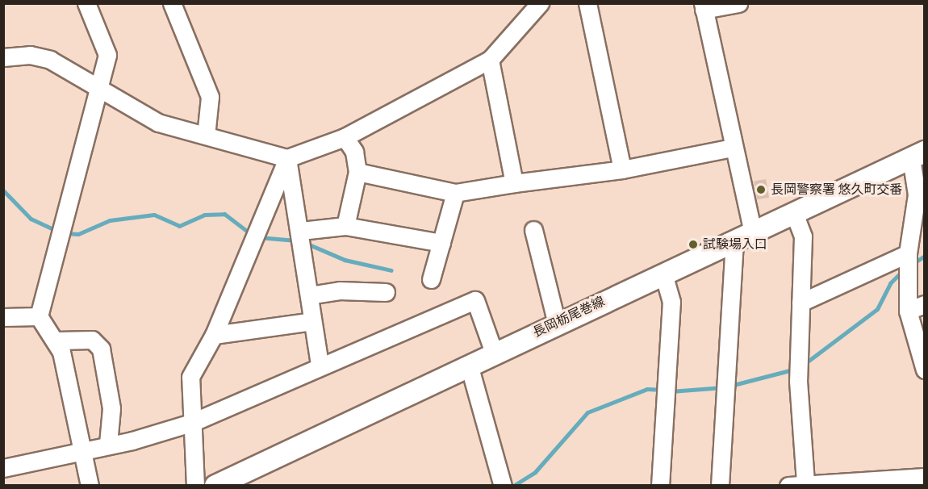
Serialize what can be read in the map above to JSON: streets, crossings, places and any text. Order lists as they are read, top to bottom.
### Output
{
  "streets": {
    "main road": ["長岡栃尾巻線"]
  },
  "places": ["長岡警察署 悠久町交番", "試験場入口"]
}
